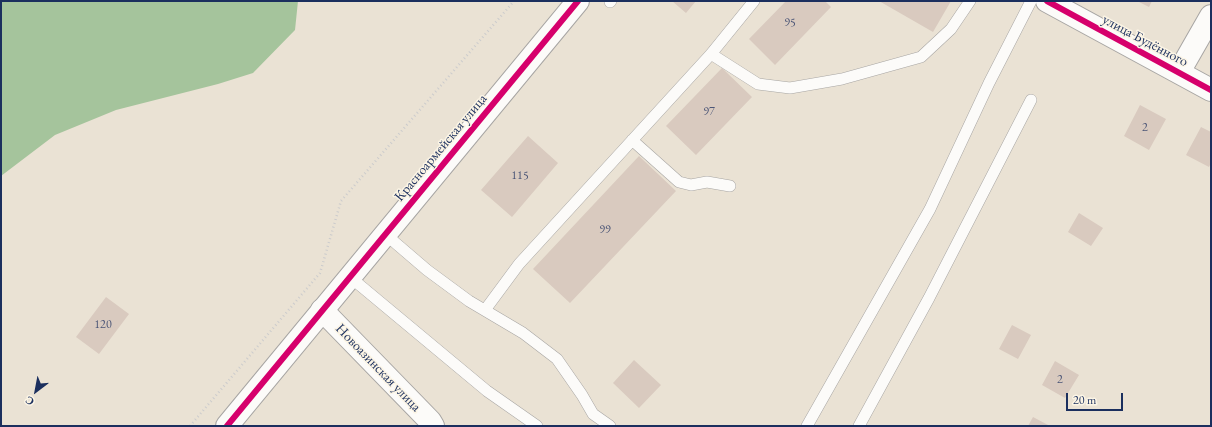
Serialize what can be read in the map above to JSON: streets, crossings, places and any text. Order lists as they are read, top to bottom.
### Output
{
  "streets": {
    "street": ["улица Будённого", "Красноармейская улица", "Новоазинская улица"]
  },
  "crossings": [
    ["Красноармейская улица", "Новоазинская улица"]
  ],
  "house_numbers": [
    "95",
    "97",
    "2",
    "115",
    "99",
    "120",
    "2"
  ],
  "scale_bar": "20 m",
  "north": "bottom left"
}
